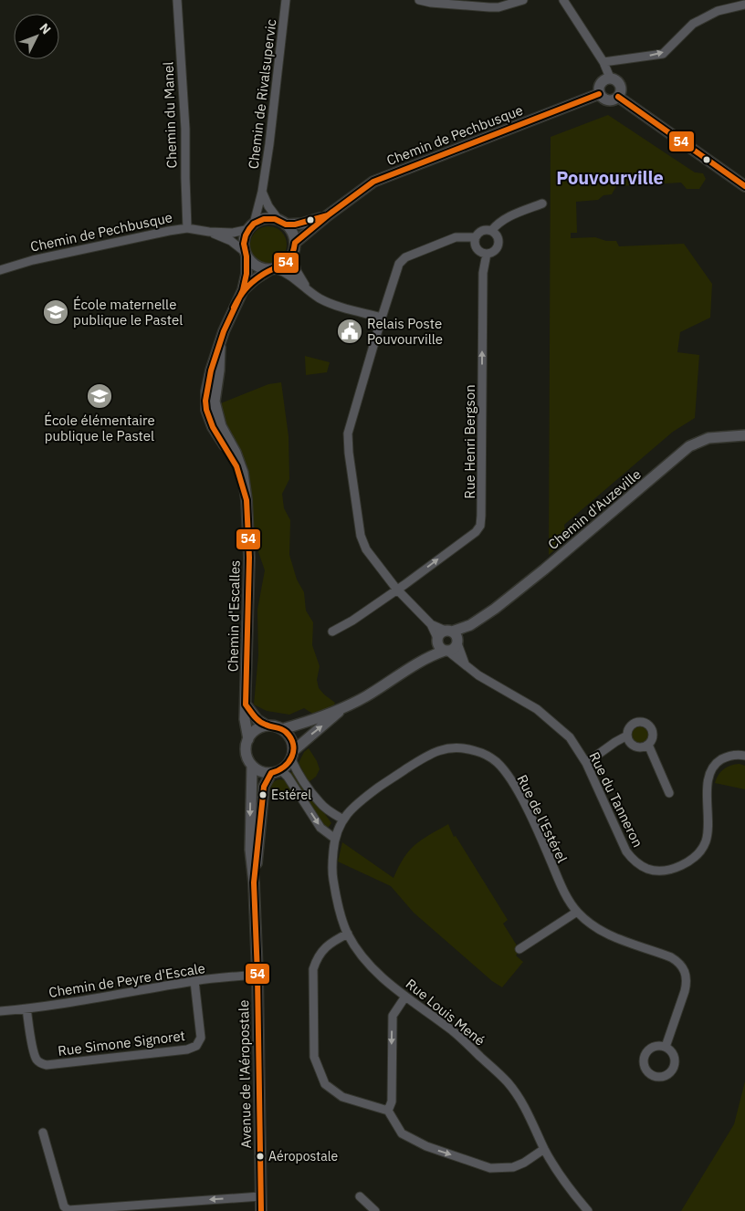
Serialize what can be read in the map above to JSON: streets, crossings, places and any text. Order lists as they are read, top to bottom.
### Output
{
  "streets": {
    "street": [
      "Chemin de Rivalsupervic",
      "Chemin du Manel",
      "Chemin de Pechbusque",
      "Rue Henri Bergson",
      "Chemin d'Auzeville",
      "Chemin d'Escalles",
      "Rue du Tanneron",
      "Rue de l'Estérel",
      "Chemin de Peyre d'Escale",
      "Rue Louis Mené",
      "Rue Simone Signoret",
      "Avenue de l'Aéropostale"
    ]
  },
  "crossings": [
    ["Chemin de Rivalsupervic", "Chemin de Pechbusque"],
    ["Chemin de Rivalsupervic", "Chemin d'Escalles"],
    ["Chemin du Manel", "Chemin de Pechbusque"],
    ["Chemin de Pechbusque", "Chemin d'Escalles"],
    ["Chemin d'Auzeville", "Chemin d'Escalles"],
    ["Chemin d'Auzeville", "Rue du Tanneron"],
    ["Chemin d'Auzeville", "Avenue de l'Aéropostale"],
    ["Chemin d'Escalles", "Avenue de l'Aéropostale"],
    ["Rue de l'Estérel", "Rue Louis Mené"],
    ["Chemin de Peyre d'Escale", "Rue Simone Signoret"],
    ["Chemin de Peyre d'Escale", "Avenue de l'Aéropostale"]
  ],
  "one_way": ["Rue Henri Bergson"],
  "districts": ["Pouvourville"],
  "places": {
    "school or university": ["École maternelle publique le Pastel", "École élémentaire publique le Pastel"],
    "public building": ["Relais Poste Pouvourville"],
    "other": ["Estérel", "Aéropostale"]
  },
  "lines": ["transit line 54"],
  "north": "top right"
}
